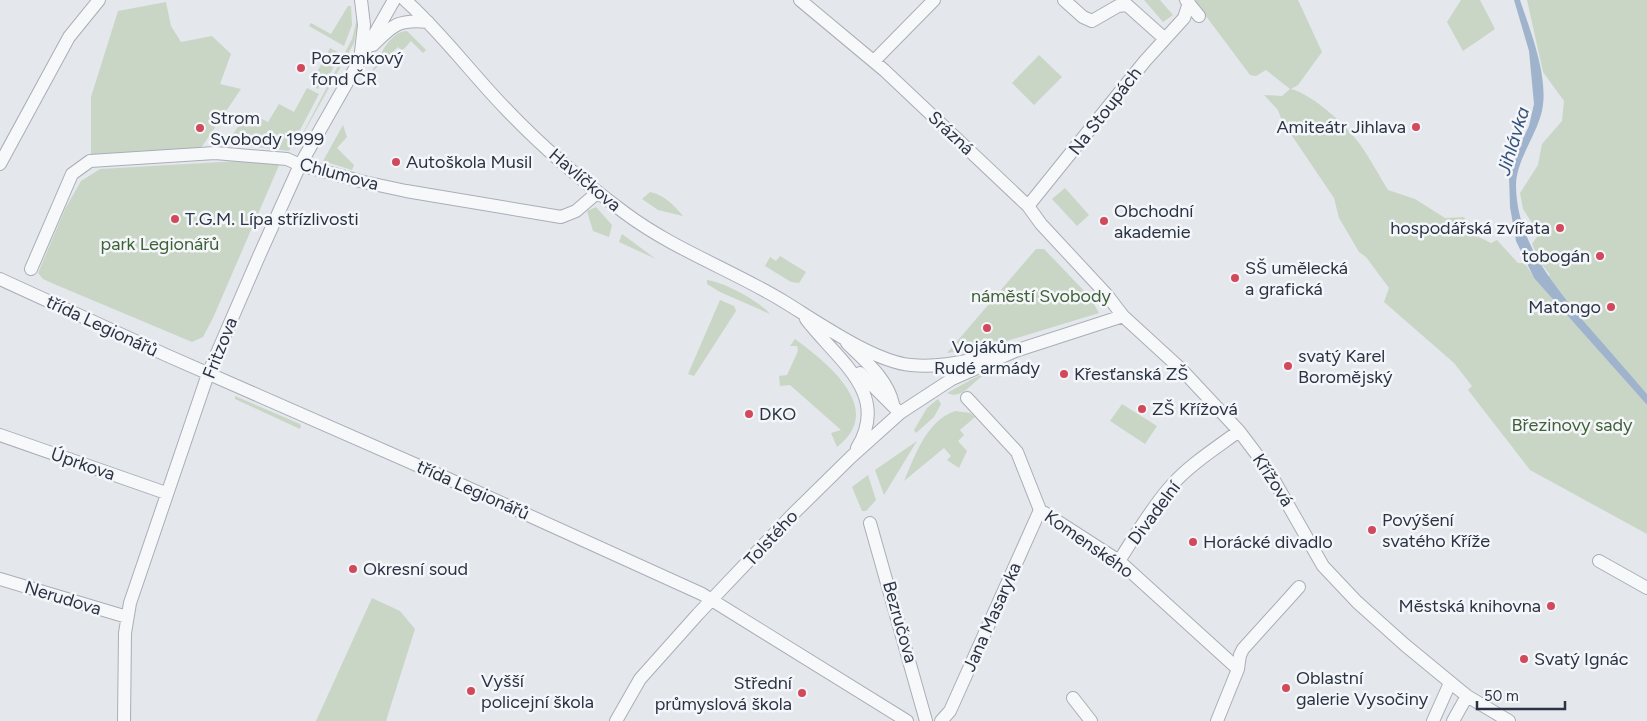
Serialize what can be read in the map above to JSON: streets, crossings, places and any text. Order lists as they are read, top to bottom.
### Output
{
  "streets": {
    "street": [
      "Na Stoupách",
      "Srázná",
      "Chlumova",
      "Havlíčkova",
      "třída Legionářů",
      "Fritzova",
      "Úprkova",
      "Křížová",
      "Divadelní",
      "Tolstého",
      "Komenského",
      "Nerudova",
      "Jana Masaryka",
      "Bezručova"
    ]
  },
  "crossings": [
    ["Na Stoupách", "Srázná"],
    ["Chlumova", "Havlíčkova"],
    ["Chlumova", "Fritzova"],
    ["Havlíčkova", "Tolstého"],
    ["třída Legionářů", "Fritzova"],
    ["třída Legionářů", "Tolstého"],
    ["Fritzova", "Úprkova"],
    ["Fritzova", "Nerudova"],
    ["Křížová", "Divadelní"],
    ["Divadelní", "Komenského"],
    ["Komenského", "Jana Masaryka"]
  ],
  "water": ["Jihlávka"],
  "parks": ["park Legionářů", "náměstí Svobody", "Březinovy sady"],
  "places": [
    "Pozemkový fond ČR",
    "Amiteátr Jihlava",
    "Strom Svobody 1999",
    "Autoškola Musil",
    "T.G.M. Lípa střízlivosti",
    "Obchodní akademie",
    "hospodářská zvířata",
    "tobogán",
    "SŠ umělecká a grafická",
    "Matongo",
    "Vojákům Rudé armády",
    "svatý Karel Boromějský",
    "Křesťanská ZŠ",
    "ZŠ Křížová",
    "DKO",
    "Povýšení svatého Kříže",
    "Horácké divadlo",
    "Okresní soud",
    "Městská knihovna",
    "Svatý Ignác",
    "Oblastní galerie Vysočiny",
    "Vyšší policejní škola",
    "Střední průmyslová škola"
  ],
  "scale_bar": "50 m"
}
